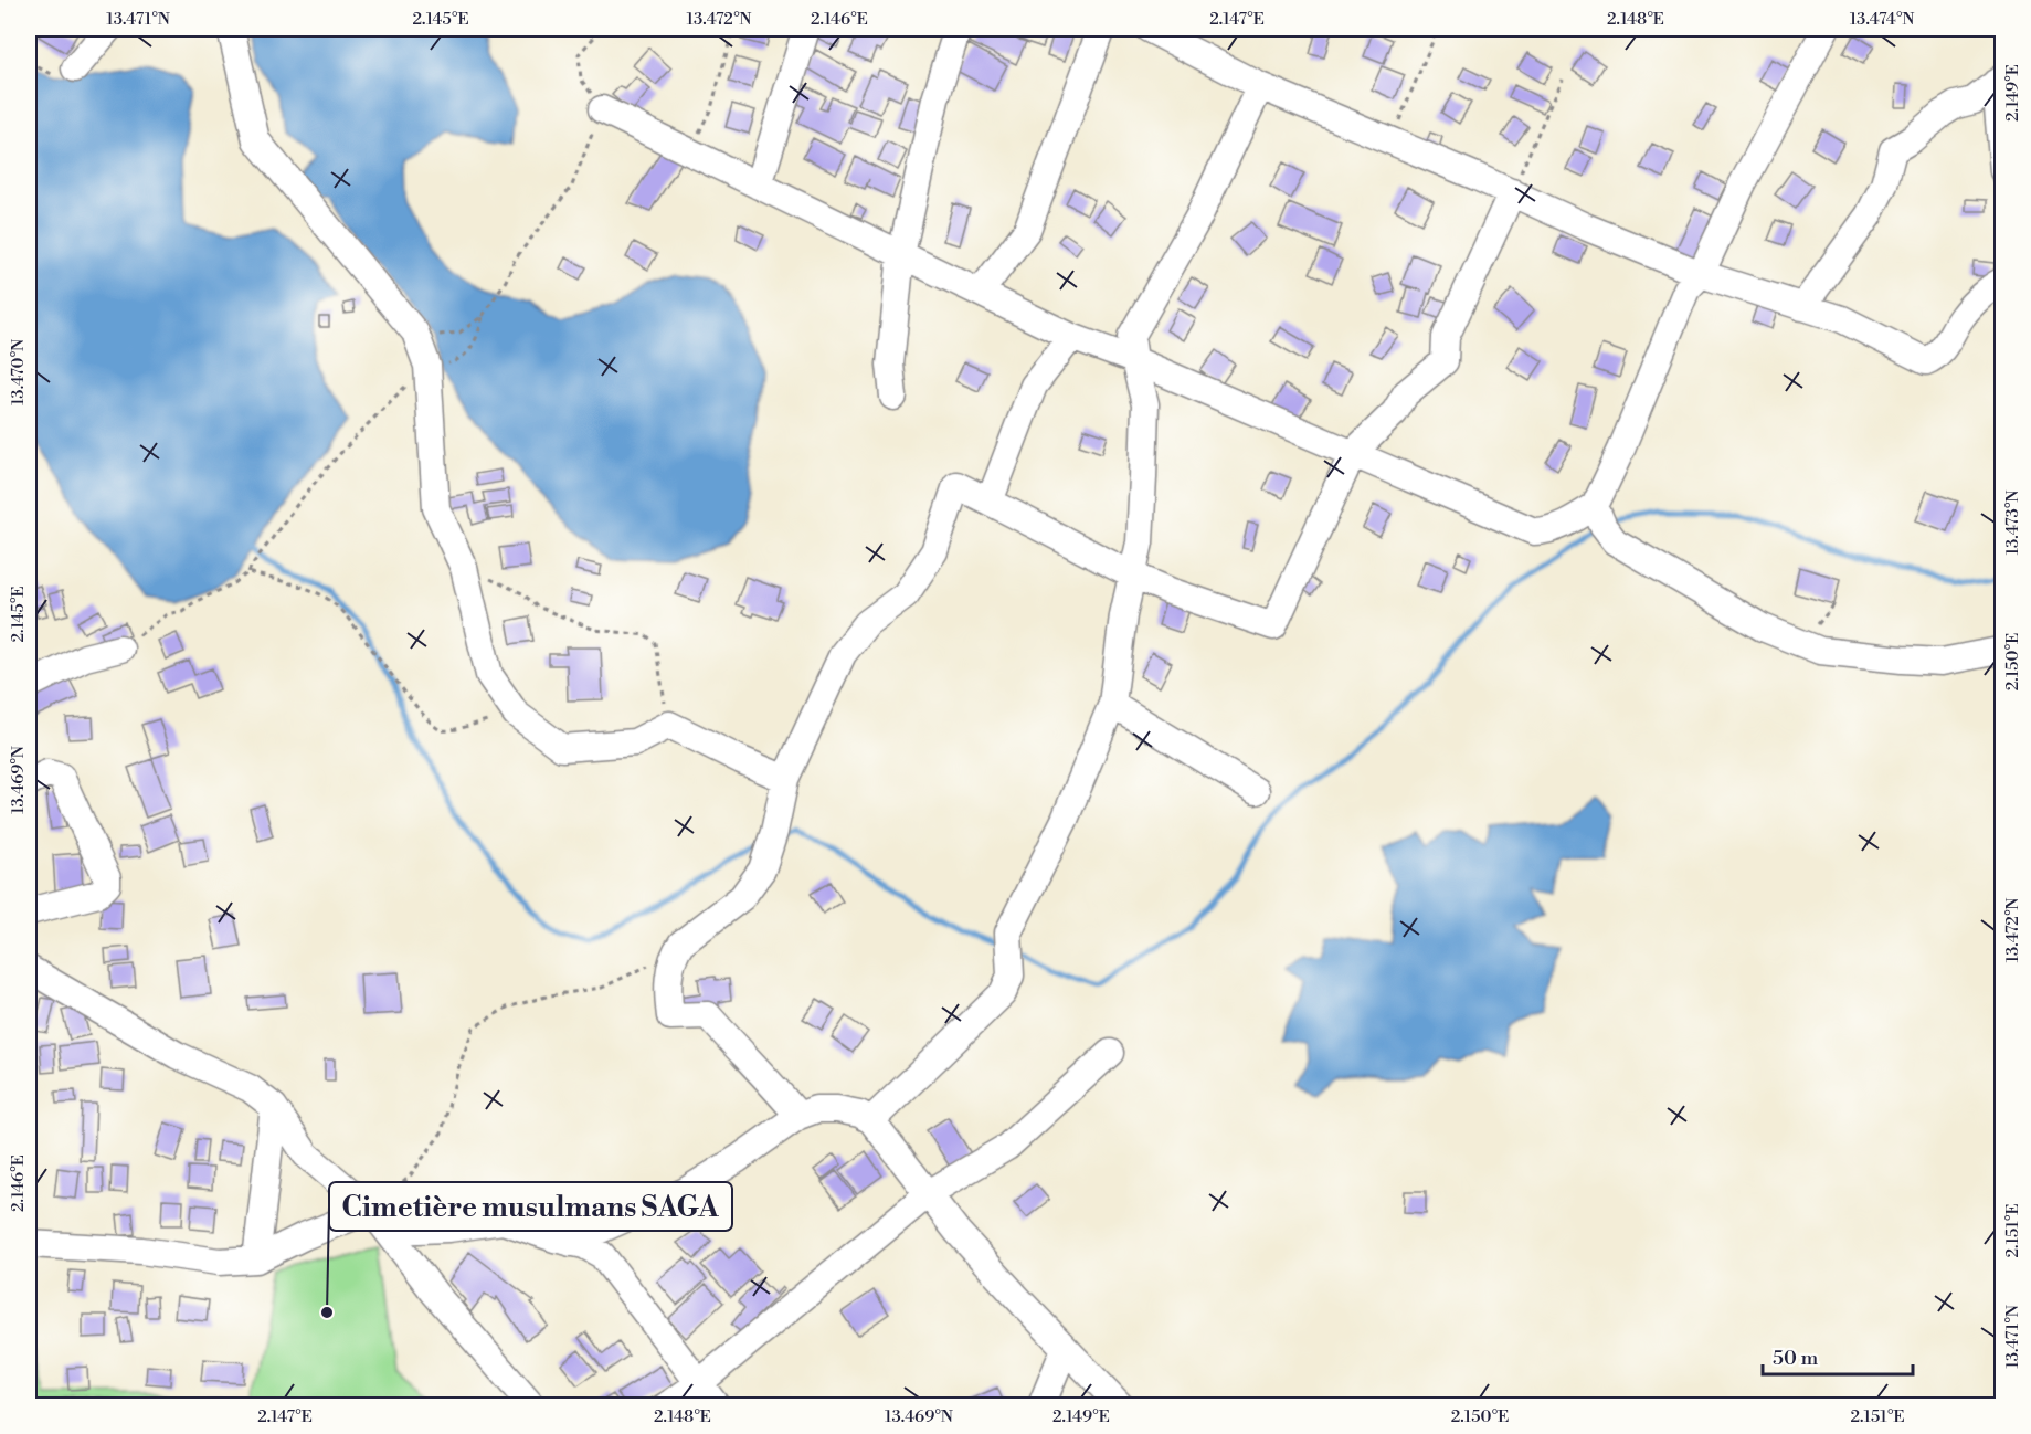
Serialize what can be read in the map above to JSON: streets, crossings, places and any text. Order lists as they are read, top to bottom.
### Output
{
  "places": ["Cimetière musulmans SAGA"],
  "scale_bar": "50 m",
  "coordinates": [
    "13.471°N",
    "2.145°E",
    "13.472°N",
    "2.146°E",
    "2.147°E",
    "2.148°E",
    "13.474°N",
    "2.149°E",
    "13.470°N",
    "13.473°N",
    "2.150°E",
    "13.469°N",
    "2.151°E"
  ]
}
